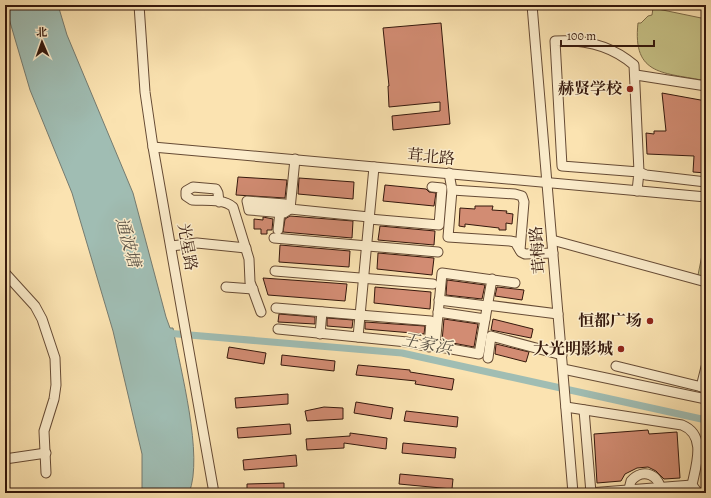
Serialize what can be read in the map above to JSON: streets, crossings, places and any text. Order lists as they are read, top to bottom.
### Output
{
  "streets": {
    "street": ["茸北路", "光星路", "茸梅路"]
  },
  "crossings": [
    ["茸北路", "光星路"],
    ["茸北路", "茸梅路"]
  ],
  "water": ["通波塘", "王家浜"],
  "places": ["赫贤学校", "恒都广场", "大光明影城"],
  "scale_bar": "100 m",
  "north": "top"
}
